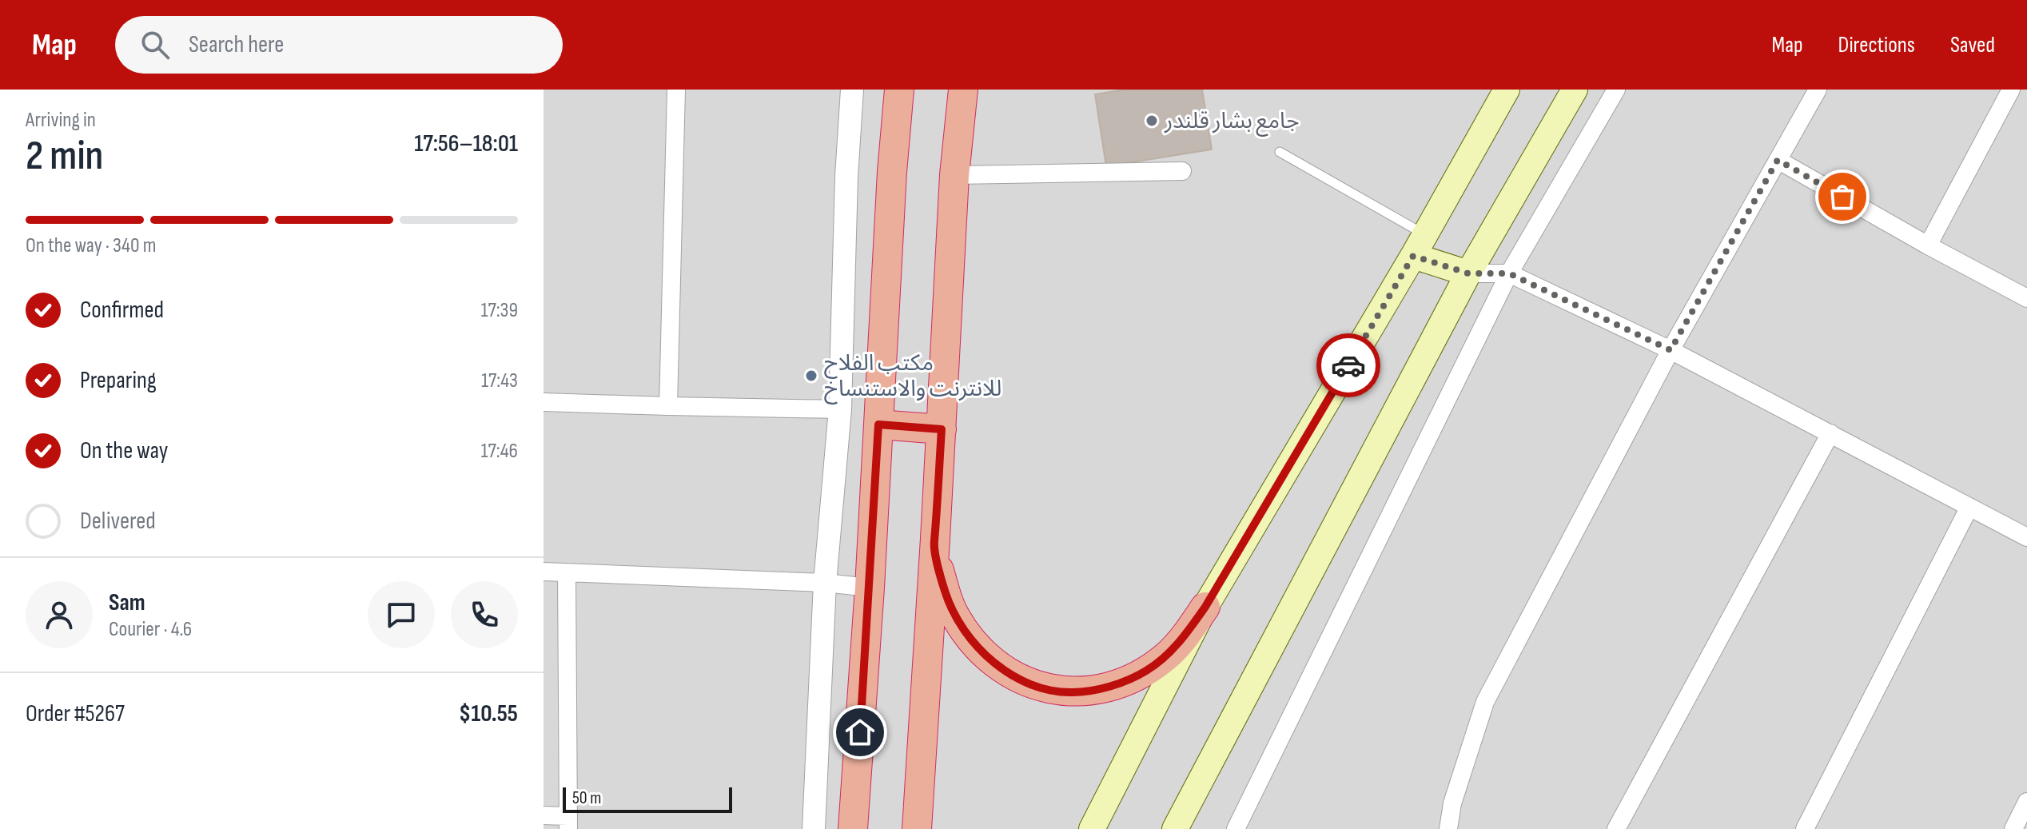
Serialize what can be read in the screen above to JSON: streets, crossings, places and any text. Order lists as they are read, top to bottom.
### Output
{
  "places": ["جامع بشار قلندر", "مكتب الفلاح للانترنت والاستنساخ"],
  "scale_bar": "50 m",
  "page": {
    "header": "Map",
    "search": "Search here",
    "nav": ["Map", "Directions", "Saved"],
    "heading": ["2 min", "Arriving in", "17:56–18:01"],
    "panel": [
      "Sam",
      "Courier · 4.6",
      "Order #5267",
      "$10.55"
    ],
    "bar": "On the way · 340 m",
    "list": [
      ["Confirmed", "17:39"],
      ["Preparing", "17:43"],
      ["On the way", "17:46"],
      "Delivered"
    ],
    "scale": "50 m"
  }
}
